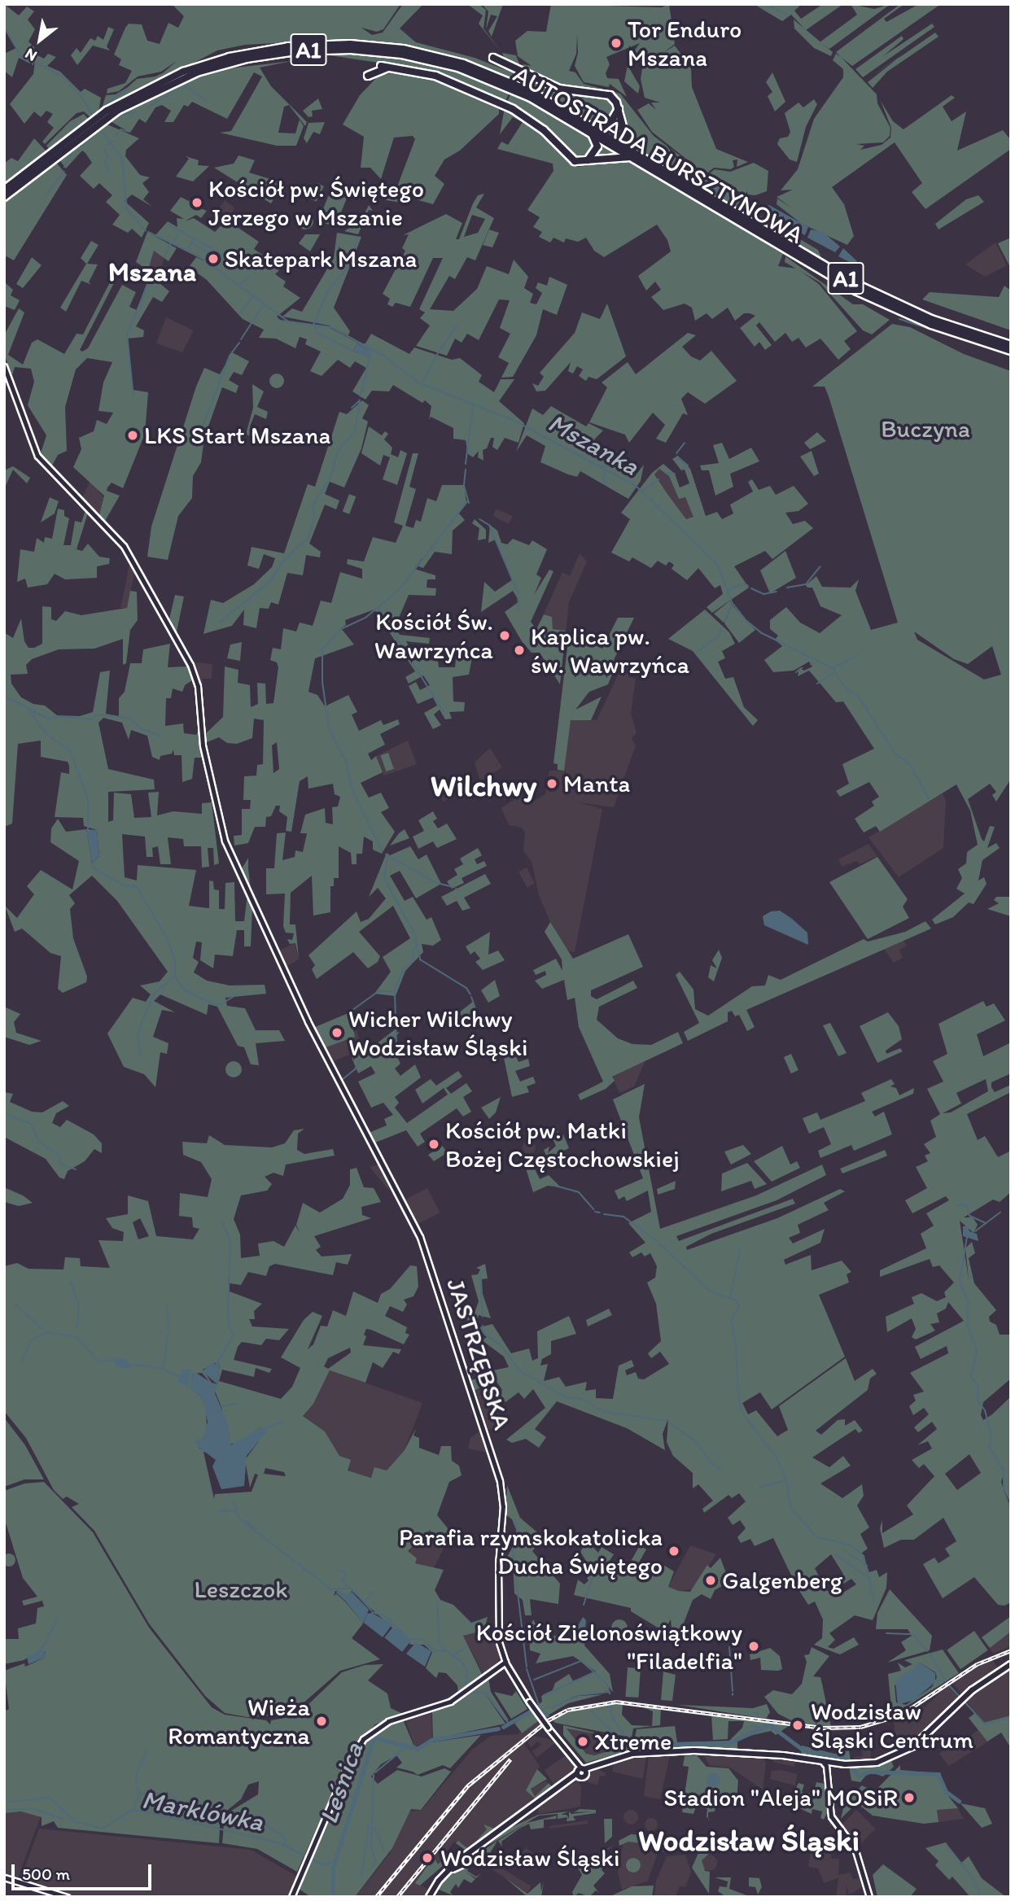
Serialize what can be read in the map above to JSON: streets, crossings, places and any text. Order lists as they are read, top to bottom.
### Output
{
  "streets": {
    "highway": ["A1", "AUTOSTRADA BURSZTYNOWA"],
    "main road": ["JASTRZĘBSKA"]
  },
  "districts": ["Mszana", "Wilchwy", "Wodzisław Śląski"],
  "water": ["Mszanka", "Leśnica", "Marklówka"],
  "parks": ["Buczyna", "Leszczok"],
  "places": [
    "Tor Enduro Mszana",
    "Kościół pw. Świętego Jerzego w Mszanie",
    "Skatepark Mszana",
    "LKS Start Mszana",
    "Kościół Św. Wawrzyńca",
    "Kaplica pw. św. Wawrzyńca",
    "Manta",
    "Wicher Wilchwy Wodzisław Śląski",
    "Kościół pw. Matki Bożej Częstochowskiej",
    "Parafia rzymskokatolicka Ducha Świętego",
    "Galgenberg",
    "Kościół Zielonoświątkowy \"Filadelfia\"",
    "Wieża Romantyczna",
    "Wodzisław Śląski Centrum",
    "Xtreme",
    "Stadion \"Aleja\" MOSiR",
    "Wodzisław Śląski"
  ],
  "scale_bar": "500 m",
  "north": "bottom left"
}
